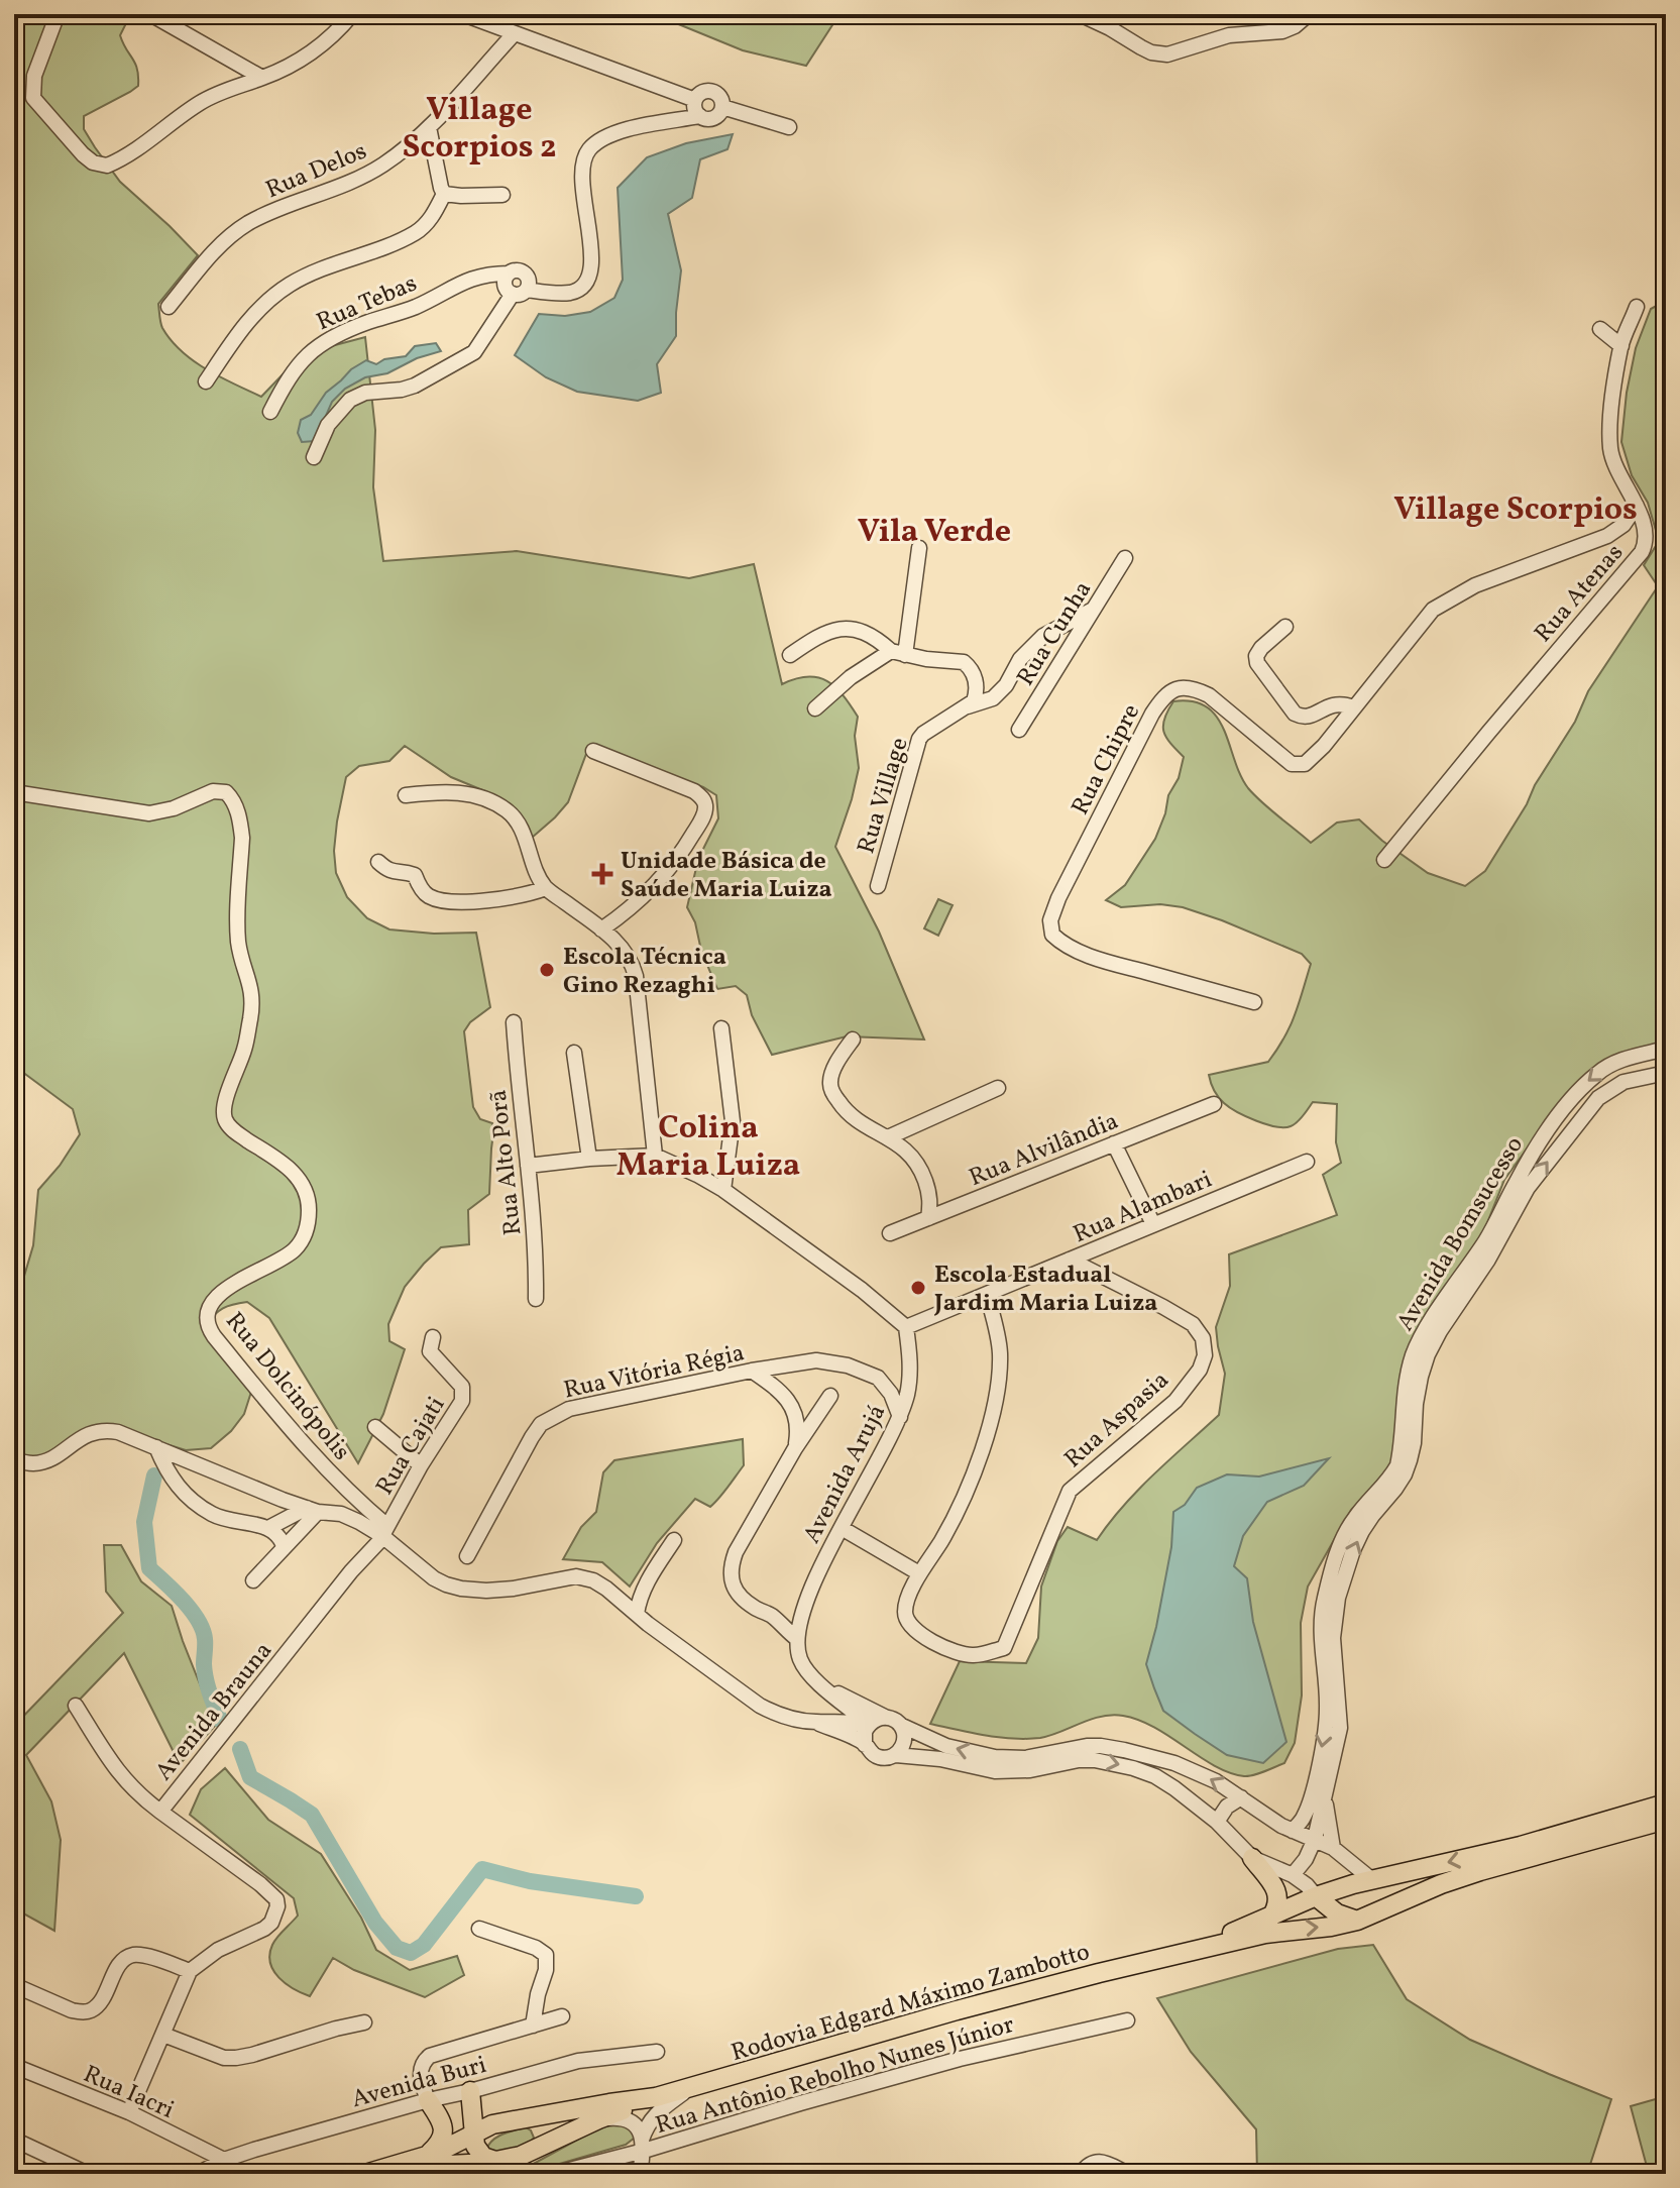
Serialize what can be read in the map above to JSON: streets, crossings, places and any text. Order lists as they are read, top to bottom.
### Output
{
  "streets": {
    "main road": ["Rodovia Edgard Máximo Zambotto"],
    "street": [
      "Rua Delos",
      "Rua Tebas",
      "Rua Atenas",
      "Rua Cunha",
      "Rua Chipre",
      "Rua Village",
      "Rua Alvilândia",
      "Rua Alto Porã",
      "Rua Alambari",
      "Avenida Bomsucesso",
      "Rua Vitória Régia",
      "Rua Dolcinópolis",
      "Rua Aspasia",
      "Rua Cajati",
      "Avenida Arujá",
      "Avenida Brauna",
      "Rua Antônio Rebolho Nunes Júnior",
      "Avenida Buri",
      "Rua Iacri"
    ]
  },
  "crossings": [
    ["Rua Atenas", "Rua Chipre"],
    ["Rua Cunha", "Rua Village"],
    ["Rua Alambari", "Rua Aspasia"],
    ["Rua Alambari", "Avenida Arujá"],
    ["Rua Vitória Régia", "Avenida Arujá"],
    ["Rua Dolcinópolis", "Rua Cajati"],
    ["Rua Dolcinópolis", "Avenida Brauna"],
    ["Rua Cajati", "Avenida Brauna"],
    ["Avenida Buri", "Rua Iacri"]
  ],
  "districts": [
    "Village Scorpios 2",
    "Village Scorpios",
    "Vila Verde",
    "Colina Maria Luiza"
  ],
  "places": {
    "health": ["Unidade Básica de Saúde Maria Luiza"],
    "other": ["Escola Técnica Gino Rezaghi", "Escola Estadual Jardim Maria Luiza"]
  }
}
